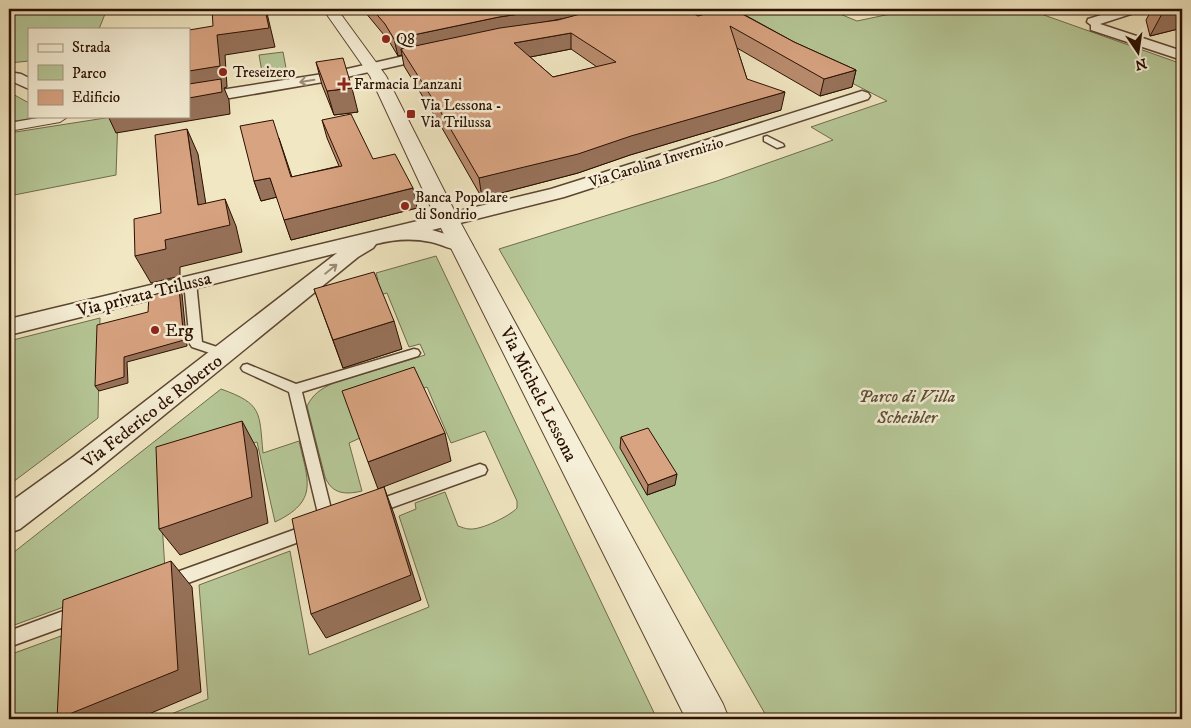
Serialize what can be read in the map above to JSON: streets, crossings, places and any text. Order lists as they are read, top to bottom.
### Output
{
  "streets": {
    "street": [
      "Via Carolina Invernizio",
      "Via privata Trilussa",
      "Via Michele Lessona",
      "Via Federico de Roberto"
    ]
  },
  "crossings": [
    ["Via Carolina Invernizio", "Via Michele Lessona"],
    ["Via Carolina Invernizio", "Via Federico de Roberto"],
    ["Via privata Trilussa", "Via Federico de Roberto"],
    ["Via Michele Lessona", "Via Federico de Roberto"]
  ],
  "parks": ["Parco di Villa Scheibler"],
  "places": {
    "other": [
      "Q8",
      "Treseizero",
      "Banca Popolare di Sondrio",
      "Erg"
    ],
    "health": ["Farmacia Lanzani"],
    "transit": ["Via Lessona - Via Trilussa"]
  },
  "legend": ["Strada", "Parco", "Edificio"],
  "north": "bottom"
}
